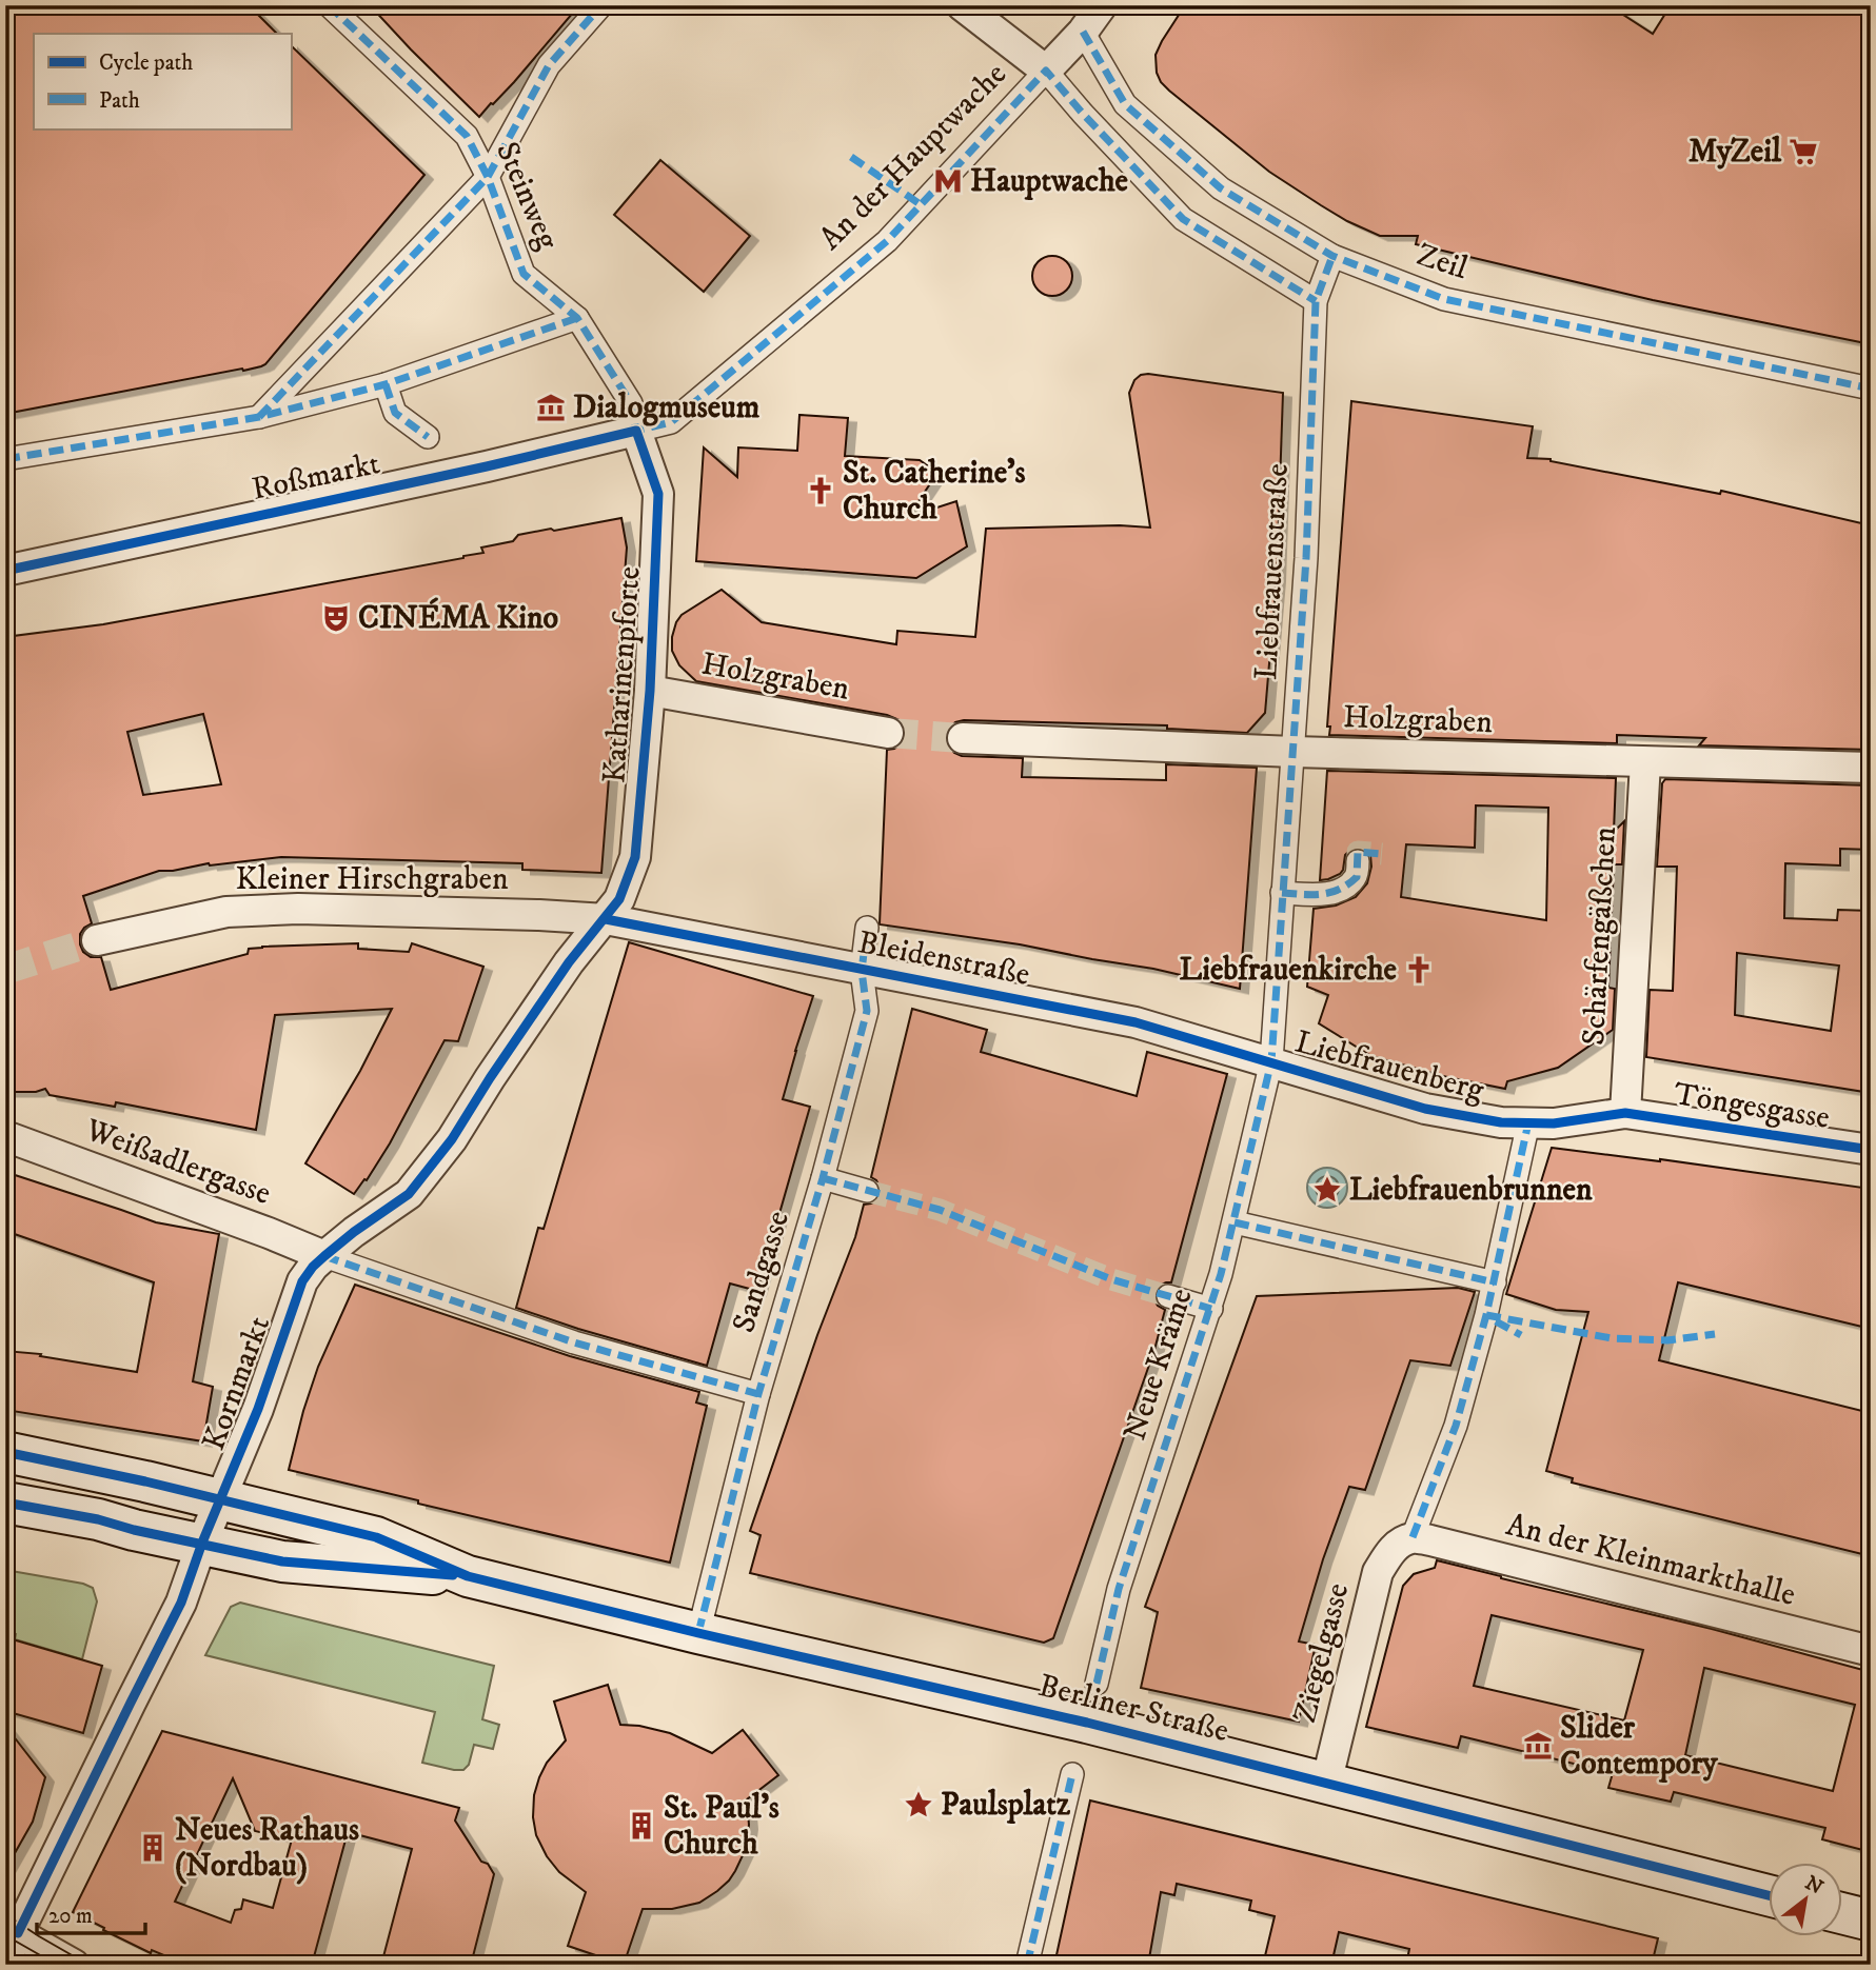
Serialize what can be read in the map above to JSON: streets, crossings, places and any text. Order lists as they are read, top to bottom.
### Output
{
  "streets": {
    "main road": ["Berliner Straße"],
    "street": [
      "An der Hauptwache",
      "Steinweg",
      "Zeil",
      "Roßmarkt",
      "Liebfrauenstraße",
      "Katharinenpforte",
      "Holzgraben",
      "Kleiner Hirschgraben",
      "Schärfengäßchen",
      "Bleidenstraße",
      "Liebfrauenberg",
      "Töngesgasse",
      "Weißadlergasse",
      "Sandgasse",
      "Neue Kräme",
      "Kornmarkt",
      "An der Kleinmarkthalle",
      "Ziegelgasse"
    ]
  },
  "crossings": [
    ["An der Hauptwache", "Steinweg"],
    ["An der Hauptwache", "Roßmarkt"],
    ["An der Hauptwache", "Katharinenpforte"],
    ["Steinweg", "Roßmarkt"],
    ["Steinweg", "Katharinenpforte"],
    ["Zeil", "Liebfrauenstraße"],
    ["Roßmarkt", "Katharinenpforte"],
    ["Liebfrauenstraße", "Holzgraben"],
    ["Liebfrauenstraße", "Bleidenstraße"],
    ["Liebfrauenstraße", "Liebfrauenberg"],
    ["Liebfrauenstraße", "Neue Kräme"],
    ["Katharinenpforte", "Holzgraben"],
    ["Katharinenpforte", "Kleiner Hirschgraben"],
    ["Katharinenpforte", "Bleidenstraße"],
    ["Katharinenpforte", "Kornmarkt"],
    ["Holzgraben", "Schärfengäßchen"],
    ["Kleiner Hirschgraben", "Bleidenstraße"],
    ["Kleiner Hirschgraben", "Kornmarkt"],
    ["Schärfengäßchen", "Liebfrauenberg"],
    ["Schärfengäßchen", "Töngesgasse"],
    ["Bleidenstraße", "Liebfrauenberg"],
    ["Bleidenstraße", "Sandgasse"],
    ["Bleidenstraße", "Neue Kräme"],
    ["Bleidenstraße", "Kornmarkt"],
    ["Liebfrauenberg", "Töngesgasse"],
    ["Liebfrauenberg", "Neue Kräme"],
    ["Weißadlergasse", "Kornmarkt"],
    ["Sandgasse", "Berliner Straße"],
    ["Kornmarkt", "Berliner Straße"],
    ["An der Kleinmarkthalle", "Ziegelgasse"],
    ["Ziegelgasse", "Berliner Straße"]
  ],
  "places": {
    "supermarket": ["MyZeil"],
    "metro station": ["Hauptwache"],
    "museum": ["Dialogmuseum", "Slider Contempory"],
    "church": ["St. Catherine's Church", "Liebfrauenkirche"],
    "theatre": ["CINÉMA Kino"],
    "place": ["Liebfrauenbrunnen", "Paulsplatz"],
    "building": ["St. Paul's Church", "Neues Rathaus (Nordbau)"]
  },
  "legend": ["Cycle path", "Path"],
  "scale_bar": "20 m",
  "north": "top right"
}
